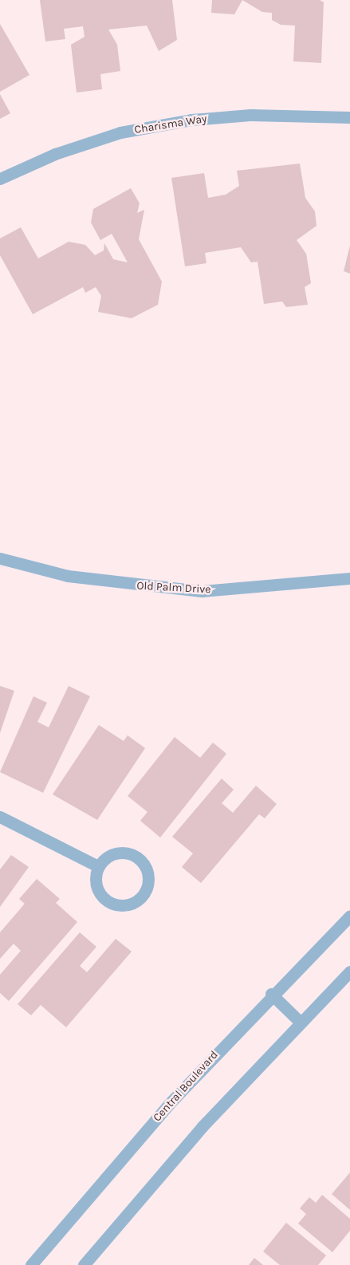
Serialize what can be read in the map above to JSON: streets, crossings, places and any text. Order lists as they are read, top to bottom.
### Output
{
  "streets": {
    "street": ["Charisma Way", "Old Palm Drive", "Central Boulevard"]
  }
}
